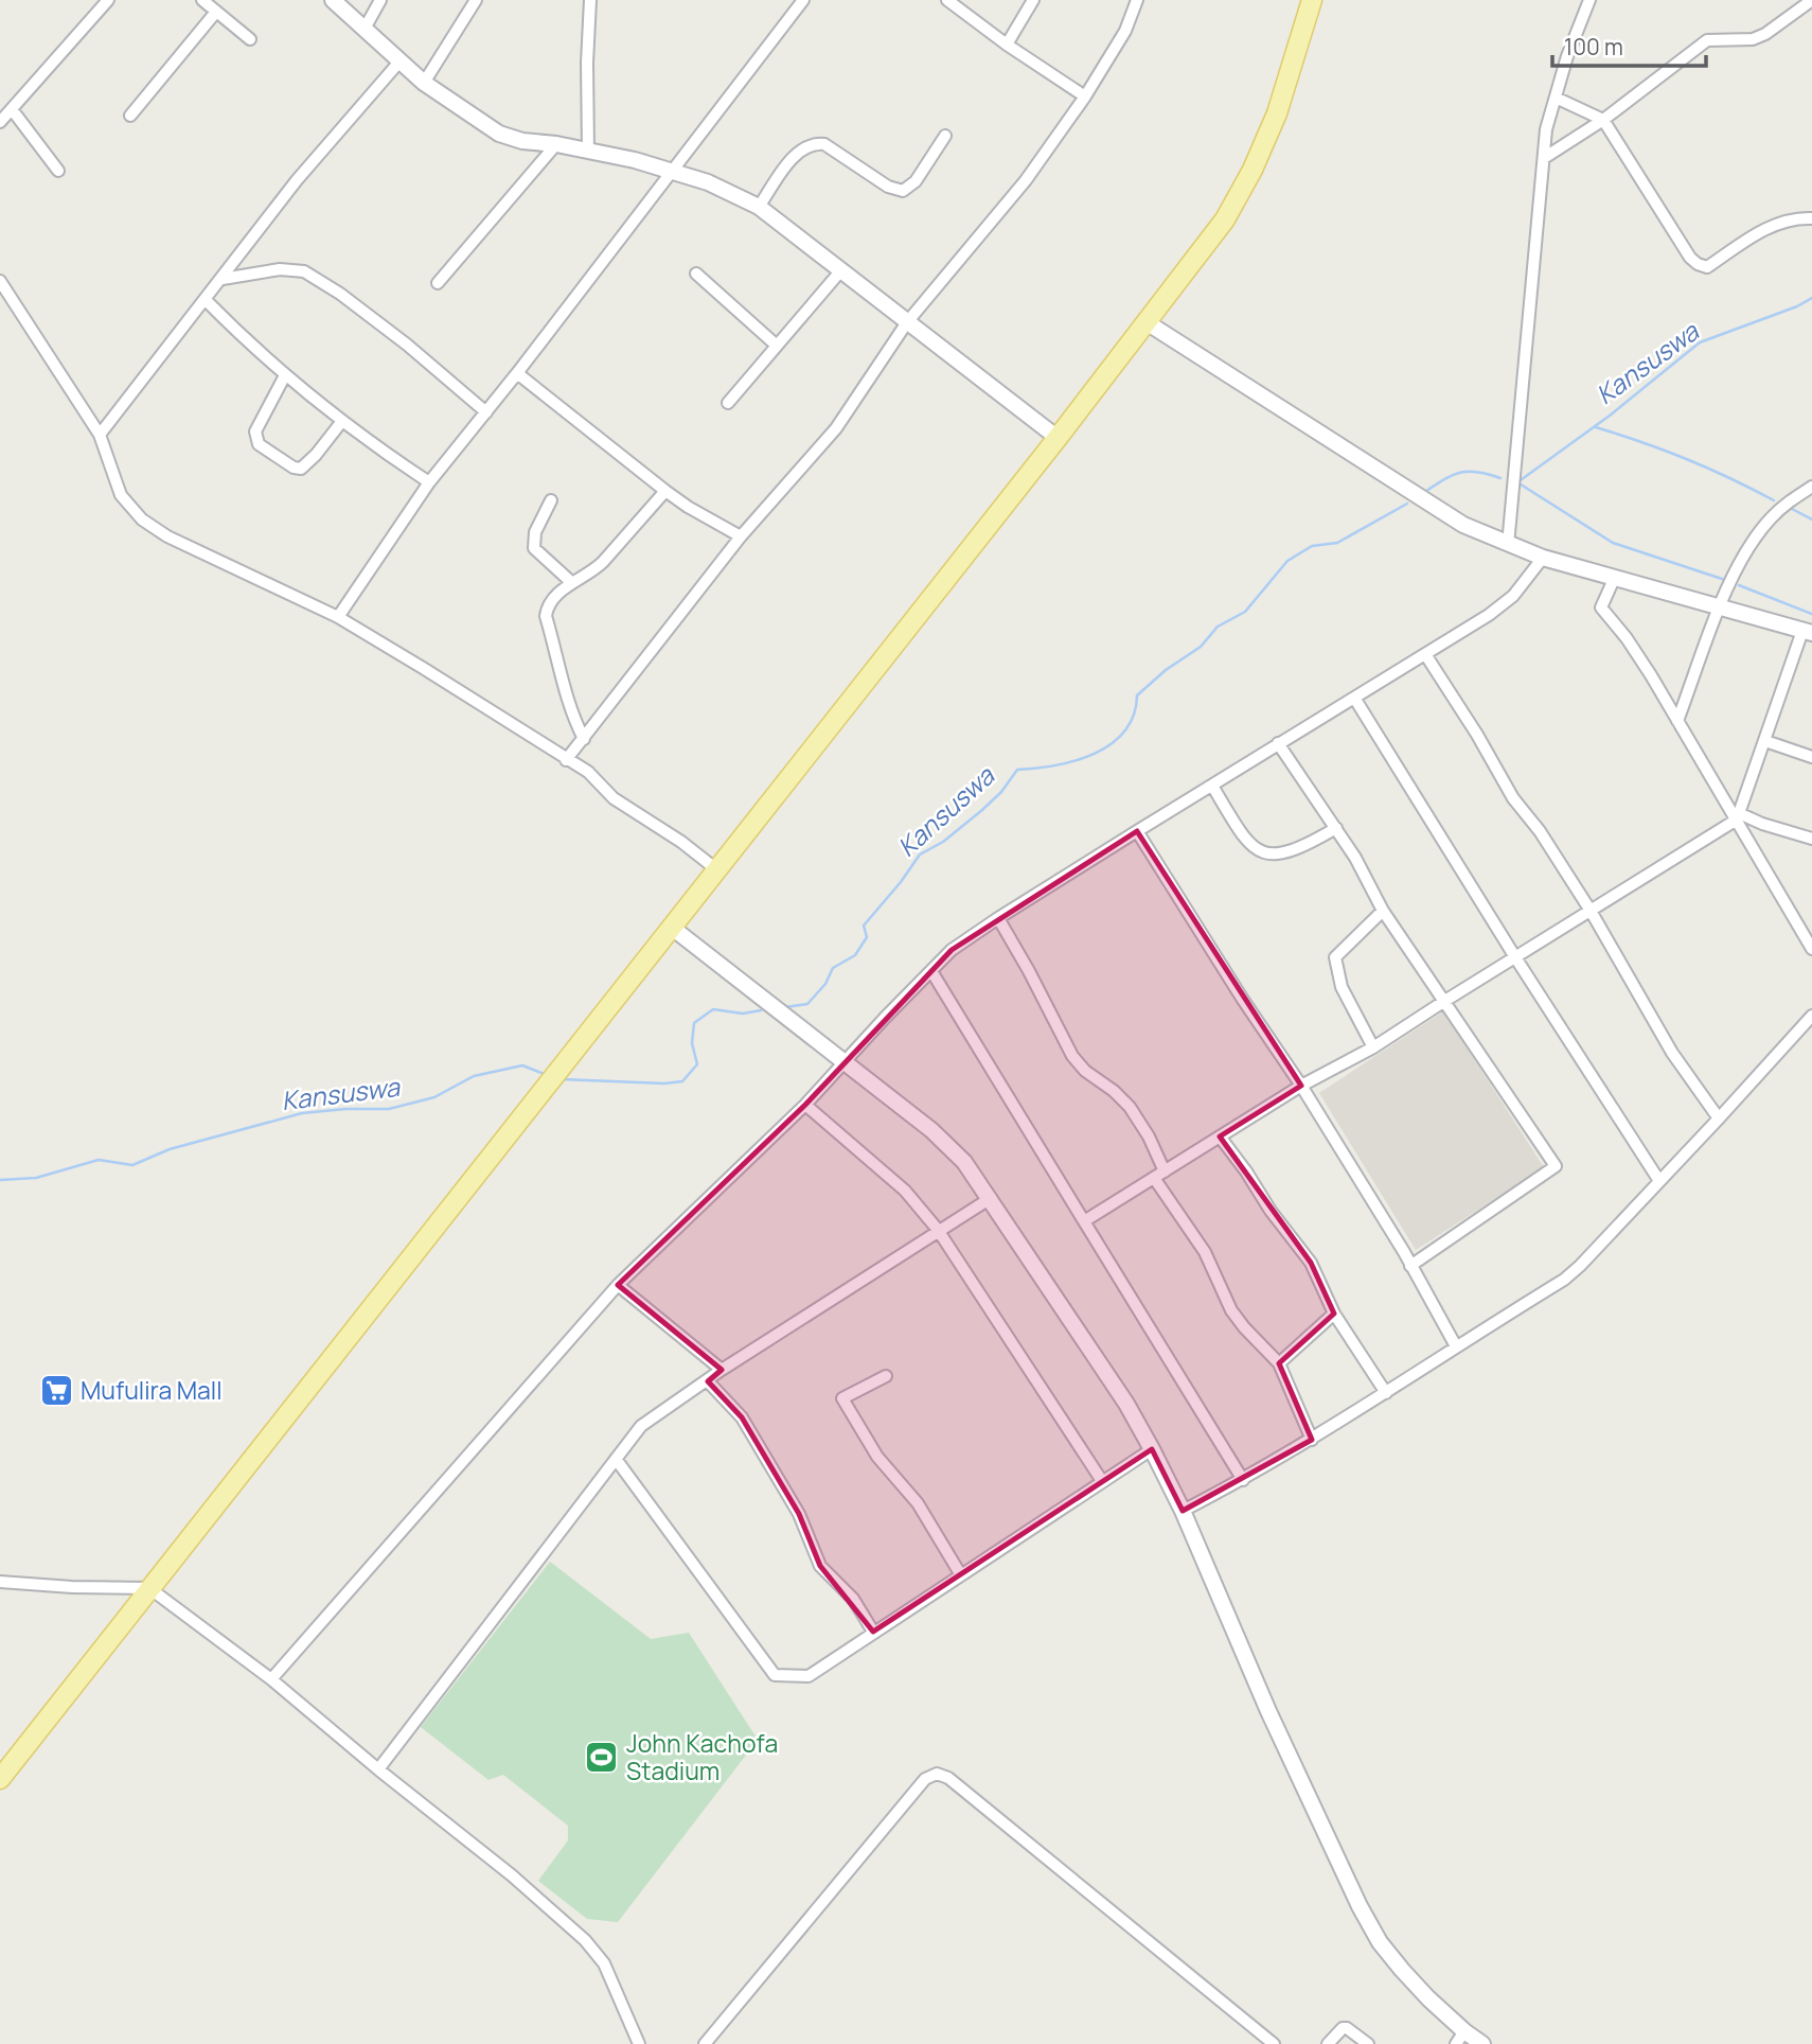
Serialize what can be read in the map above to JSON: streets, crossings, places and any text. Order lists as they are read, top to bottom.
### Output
{
  "water": ["Kansuswa"],
  "places": {
    "supermarket": ["Mufulira Mall"],
    "sports": ["John Kachofa Stadium"]
  },
  "scale_bar": "100 m"
}
